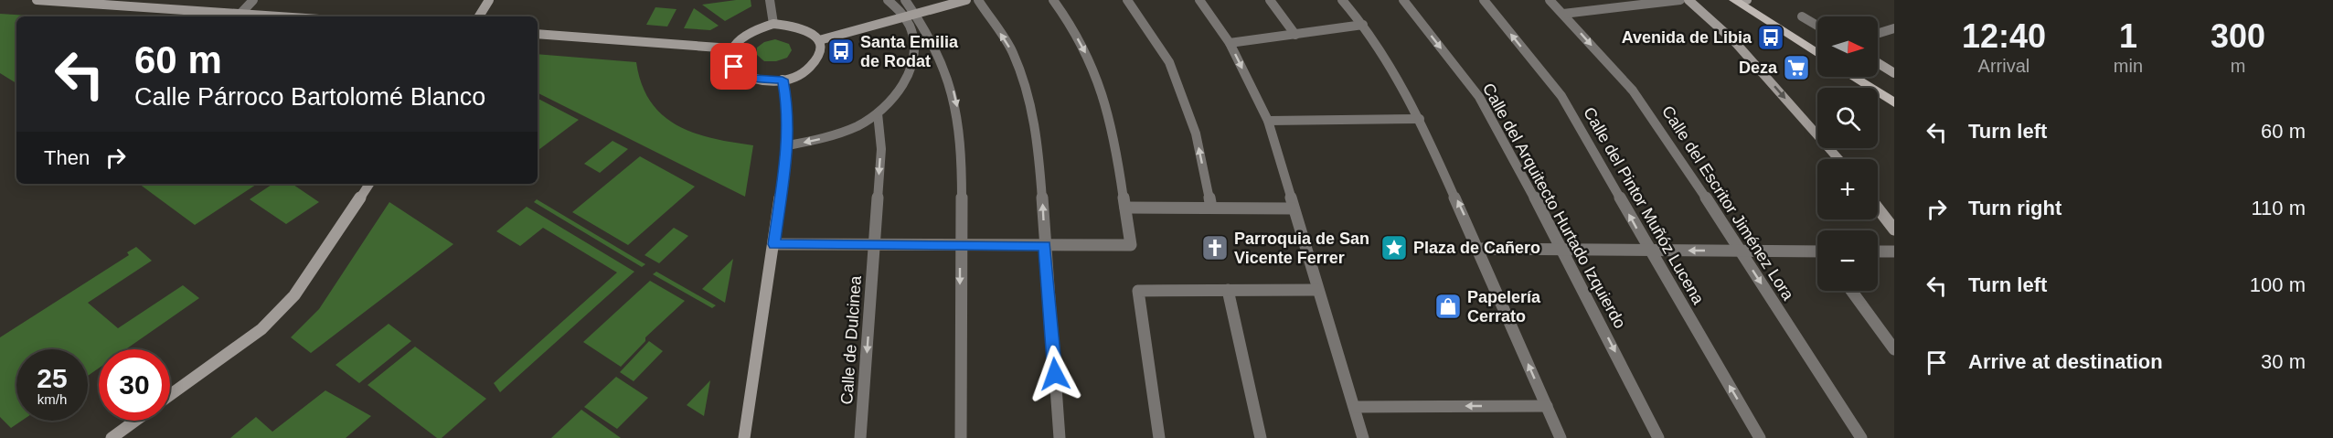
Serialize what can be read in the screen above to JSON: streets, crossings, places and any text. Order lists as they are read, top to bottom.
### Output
{
  "streets": {
    "street": [
      "Calle del Escritor Jiménez Lora",
      "Calle del Arquitecto Hurtado Izquierdo",
      "Calle del Pintor Muñóz Lucena",
      "Calle de Dulcinea"
    ]
  },
  "one_way": ["Calle del Escritor Jiménez Lora", "Calle del Pintor Muñóz Lucena"],
  "places": {
    "bus stop": ["Avenida de Libia", "Santa Emilia de Rodat"],
    "supermarket": ["Deza"],
    "church": ["Parroquia de San Vicente Ferrer"],
    "place": ["Plaza de Cañero"],
    "shop": ["Papelería Cerrato"]
  },
  "north": "right",
  "page": {
    "eta": [
      "12:40",
      "Arrival",
      "1",
      "min",
      "300",
      "m"
    ],
    "map_buttons": ["+", "−"],
    "turn": ["60 m", "Calle Párroco Bartolomé Blanco"],
    "list": [
      {
        "name": "Turn left",
        "value": "60 m"
      },
      {
        "name": "Turn right",
        "value": "110 m"
      },
      {
        "name": "Turn left",
        "value": "100 m"
      },
      {
        "name": "Arrive at destination",
        "value": "30 m"
      }
    ],
    "then": "Then",
    "speed": "25 km/h",
    "limit": "30"
  }
}
